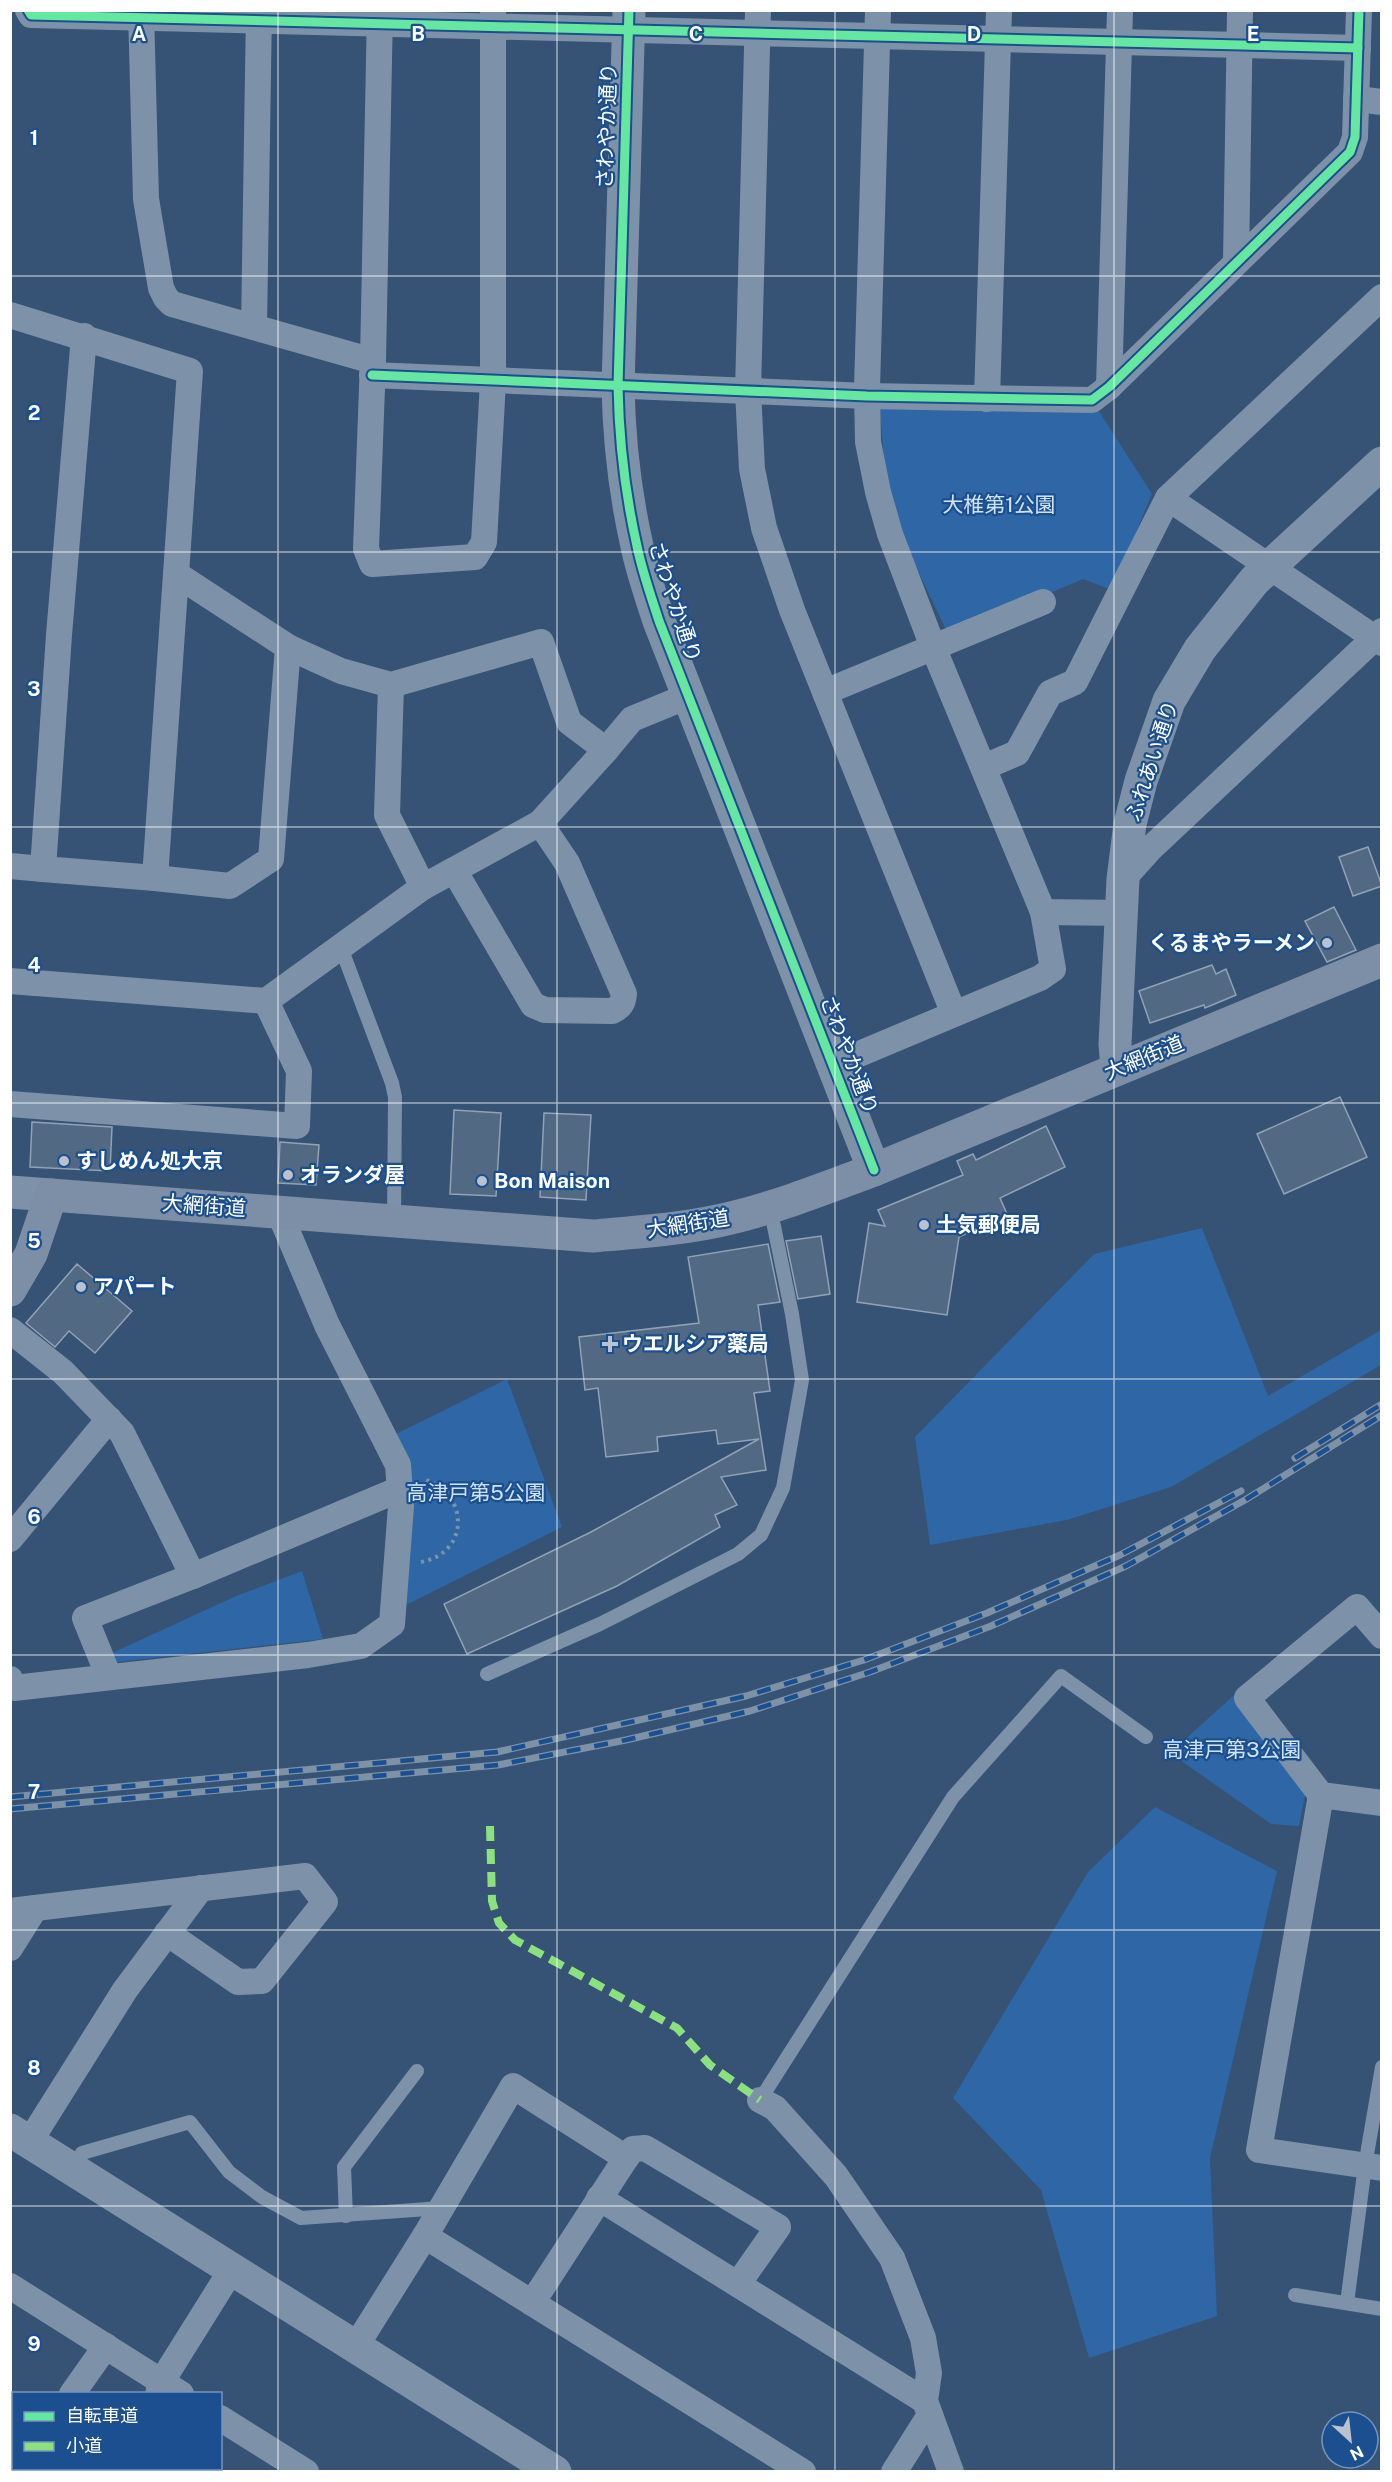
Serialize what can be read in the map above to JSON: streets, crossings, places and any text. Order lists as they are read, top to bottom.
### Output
{
  "streets": {
    "main road": ["大網街道"],
    "street": ["さわやか通り", "ふれあい通り"]
  },
  "crossings": [
    ["さわやか通り", "大網街道"],
    ["ふれあい通り", "大網街道"]
  ],
  "parks": ["大椎第1公園", "高津戸第5公園", "高津戸第3公園"],
  "places": {
    "other": [
      "くるまやラーメン",
      "すしめん処大京",
      "オランダ屋",
      "Bon Maison",
      "土気郵便局",
      "アパート"
    ],
    "health": ["ウエルシア薬局"]
  },
  "legend": ["自転車道", "小道"],
  "north": "bottom right",
  "grid": {
    "columns": [
      "A",
      "B",
      "C",
      "D",
      "E"
    ],
    "rows": [
      "1",
      "2",
      "3",
      "4",
      "5",
      "6",
      "7",
      "8",
      "9"
    ]
  }
}
